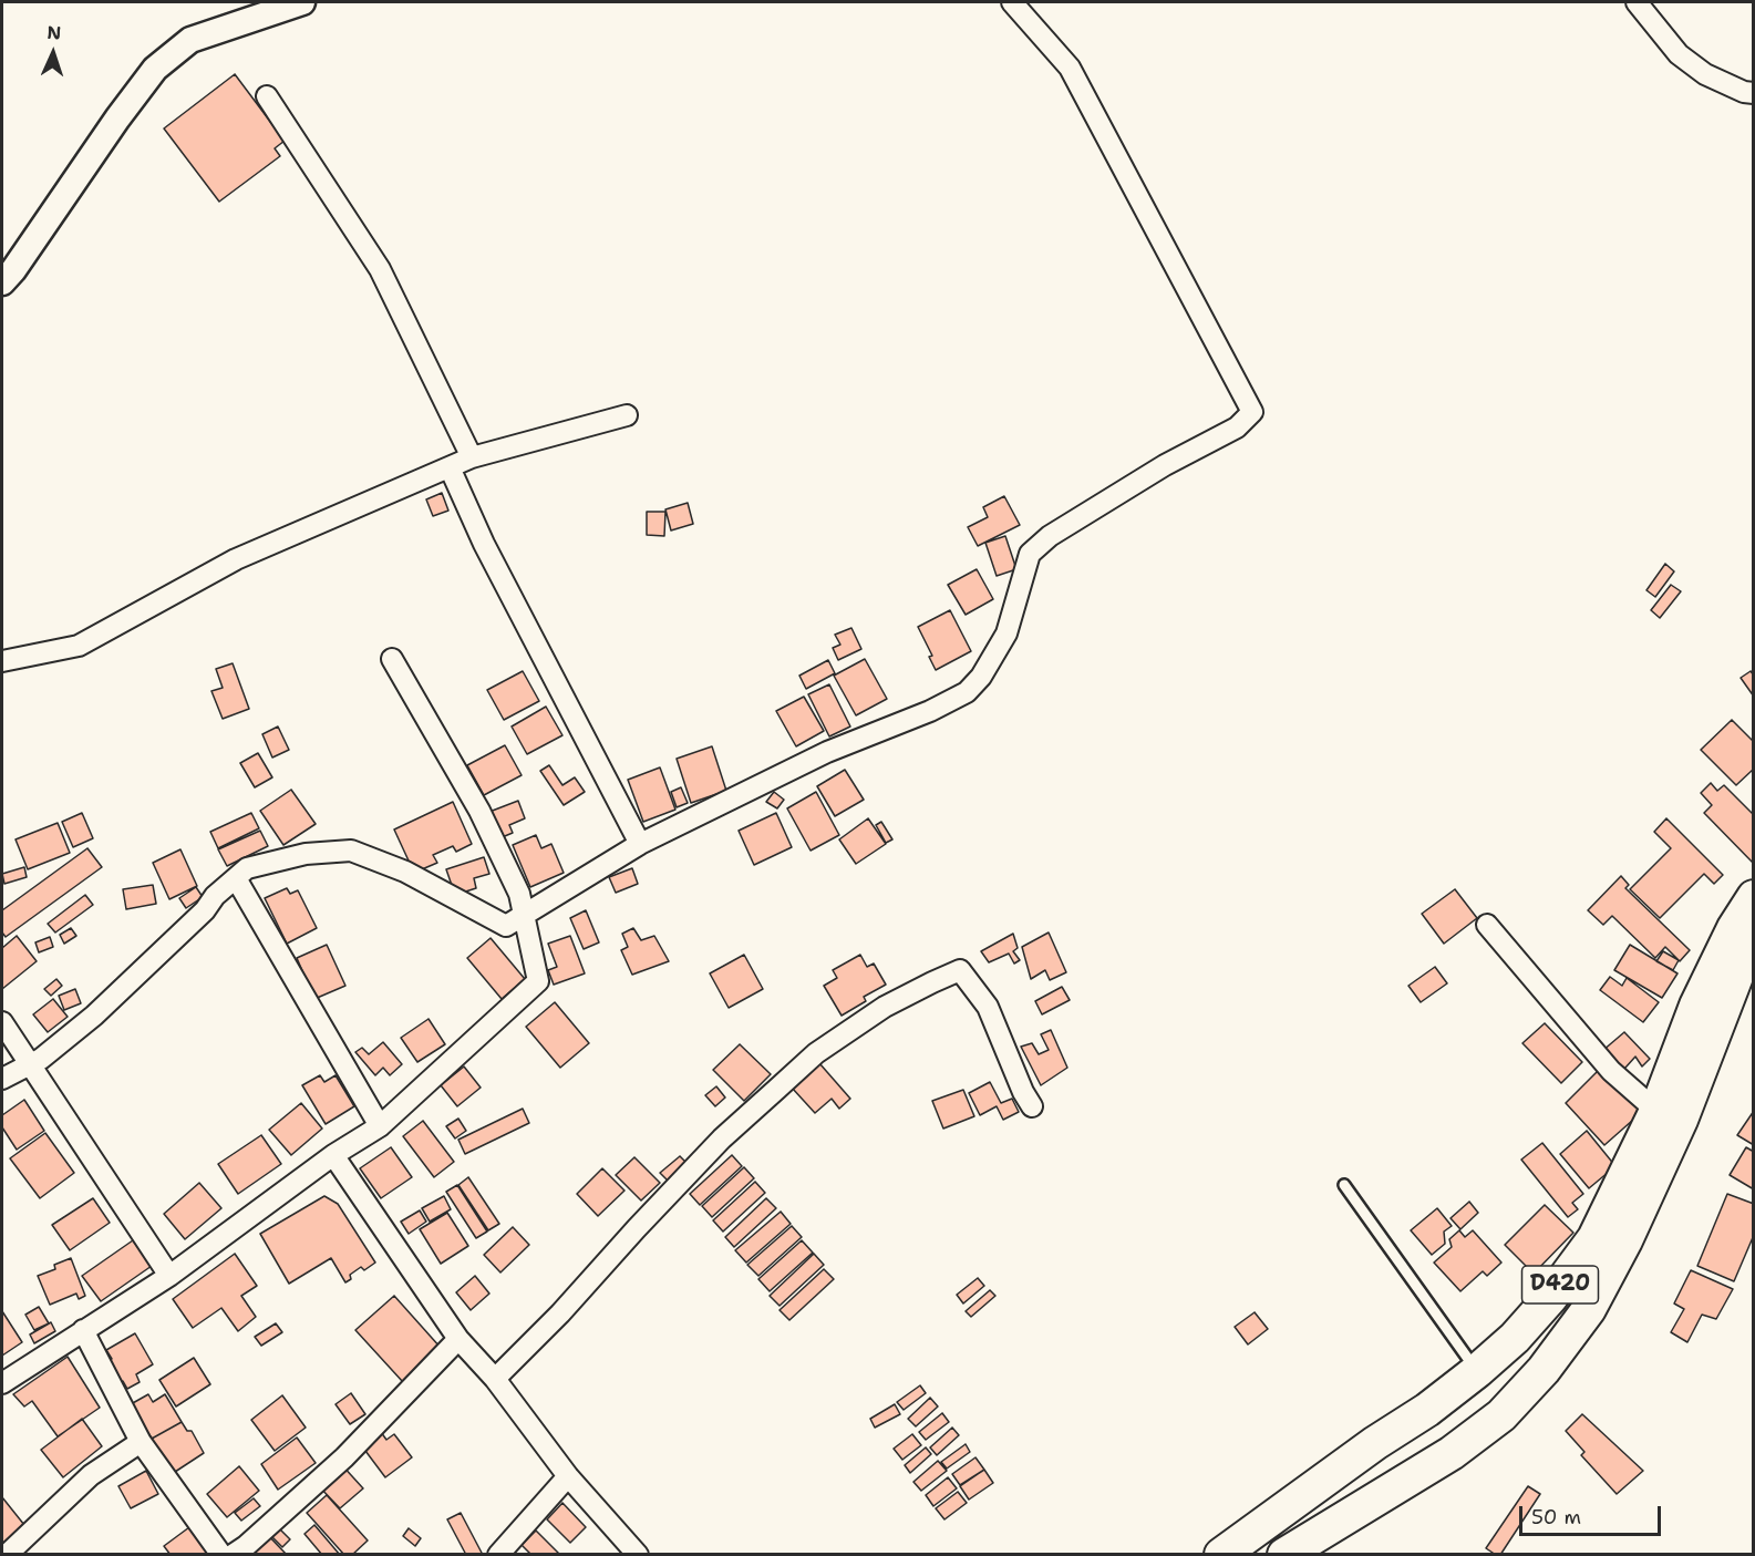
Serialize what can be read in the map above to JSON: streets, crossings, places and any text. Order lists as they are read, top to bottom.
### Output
{
  "streets": {
    "highway": ["D420"]
  },
  "scale_bar": "50 m",
  "north": "top"
}
